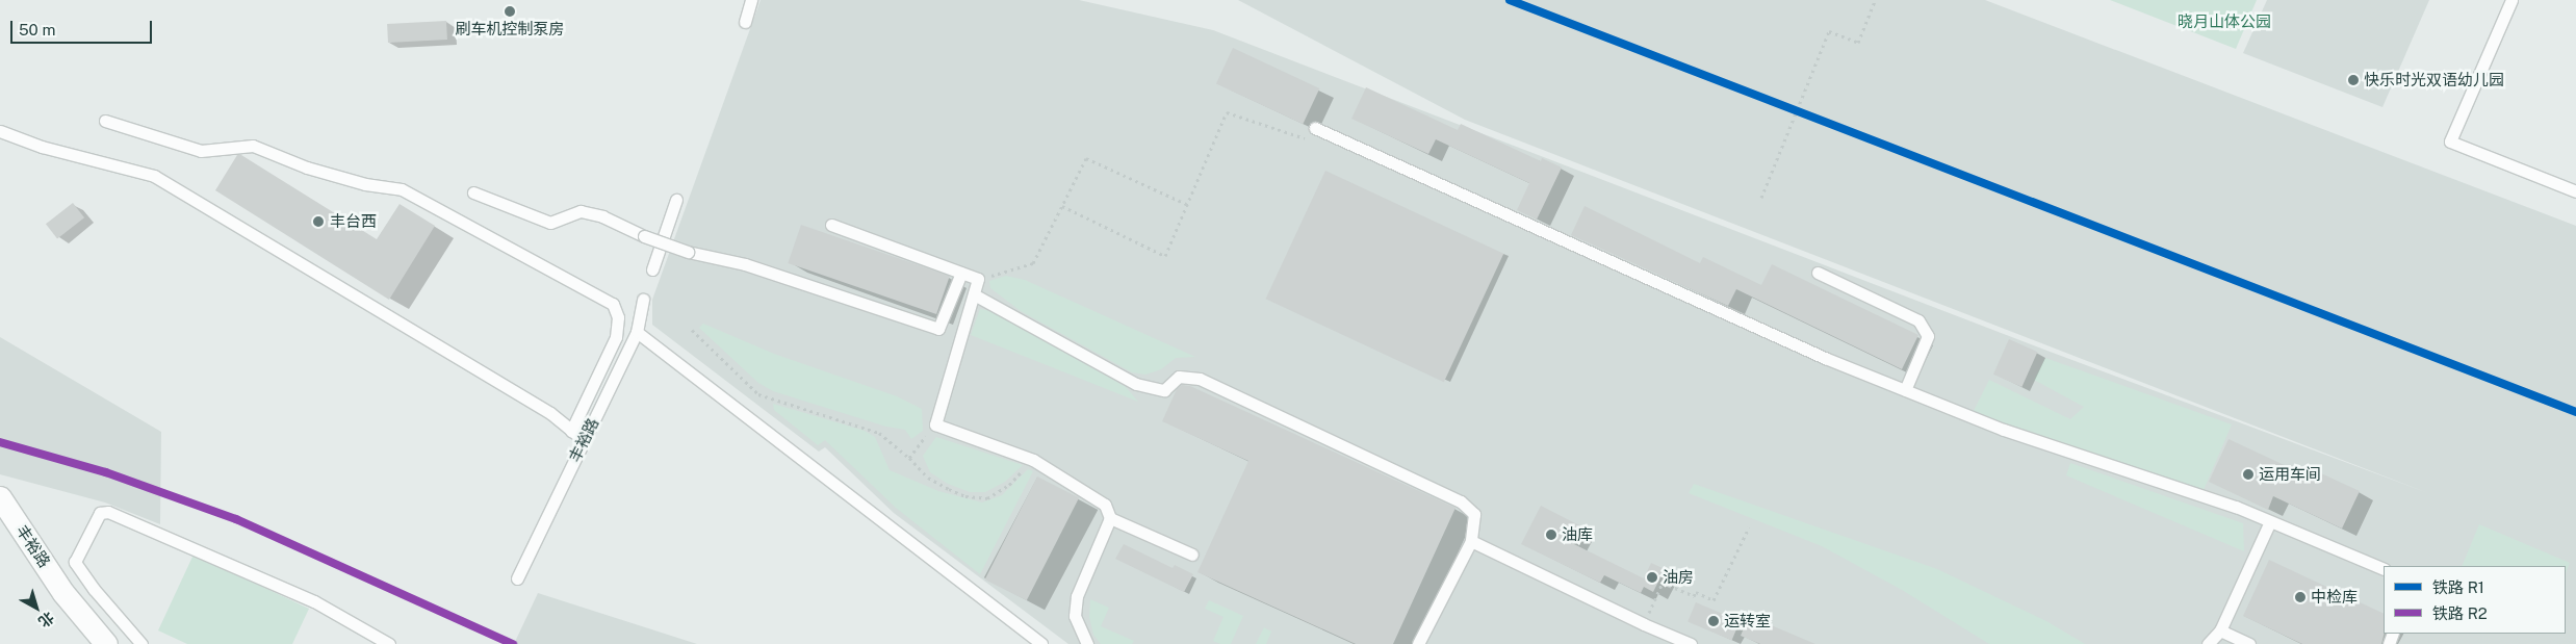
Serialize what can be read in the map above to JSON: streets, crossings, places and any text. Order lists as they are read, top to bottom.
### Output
{
  "streets": {
    "street": ["丰裕路"]
  },
  "parks": ["晓月山体公园"],
  "places": [
    "刷车机控制泵房",
    "快乐时光双语幼儿园",
    "丰台西",
    "运用车间",
    "油库",
    "油房",
    "中检库",
    "运转室"
  ],
  "lines": ["rail line R1", "rail line R2"],
  "legend": ["铁路 R1", "铁路 R2"],
  "scale_bar": "50 m",
  "north": "bottom right"
}
